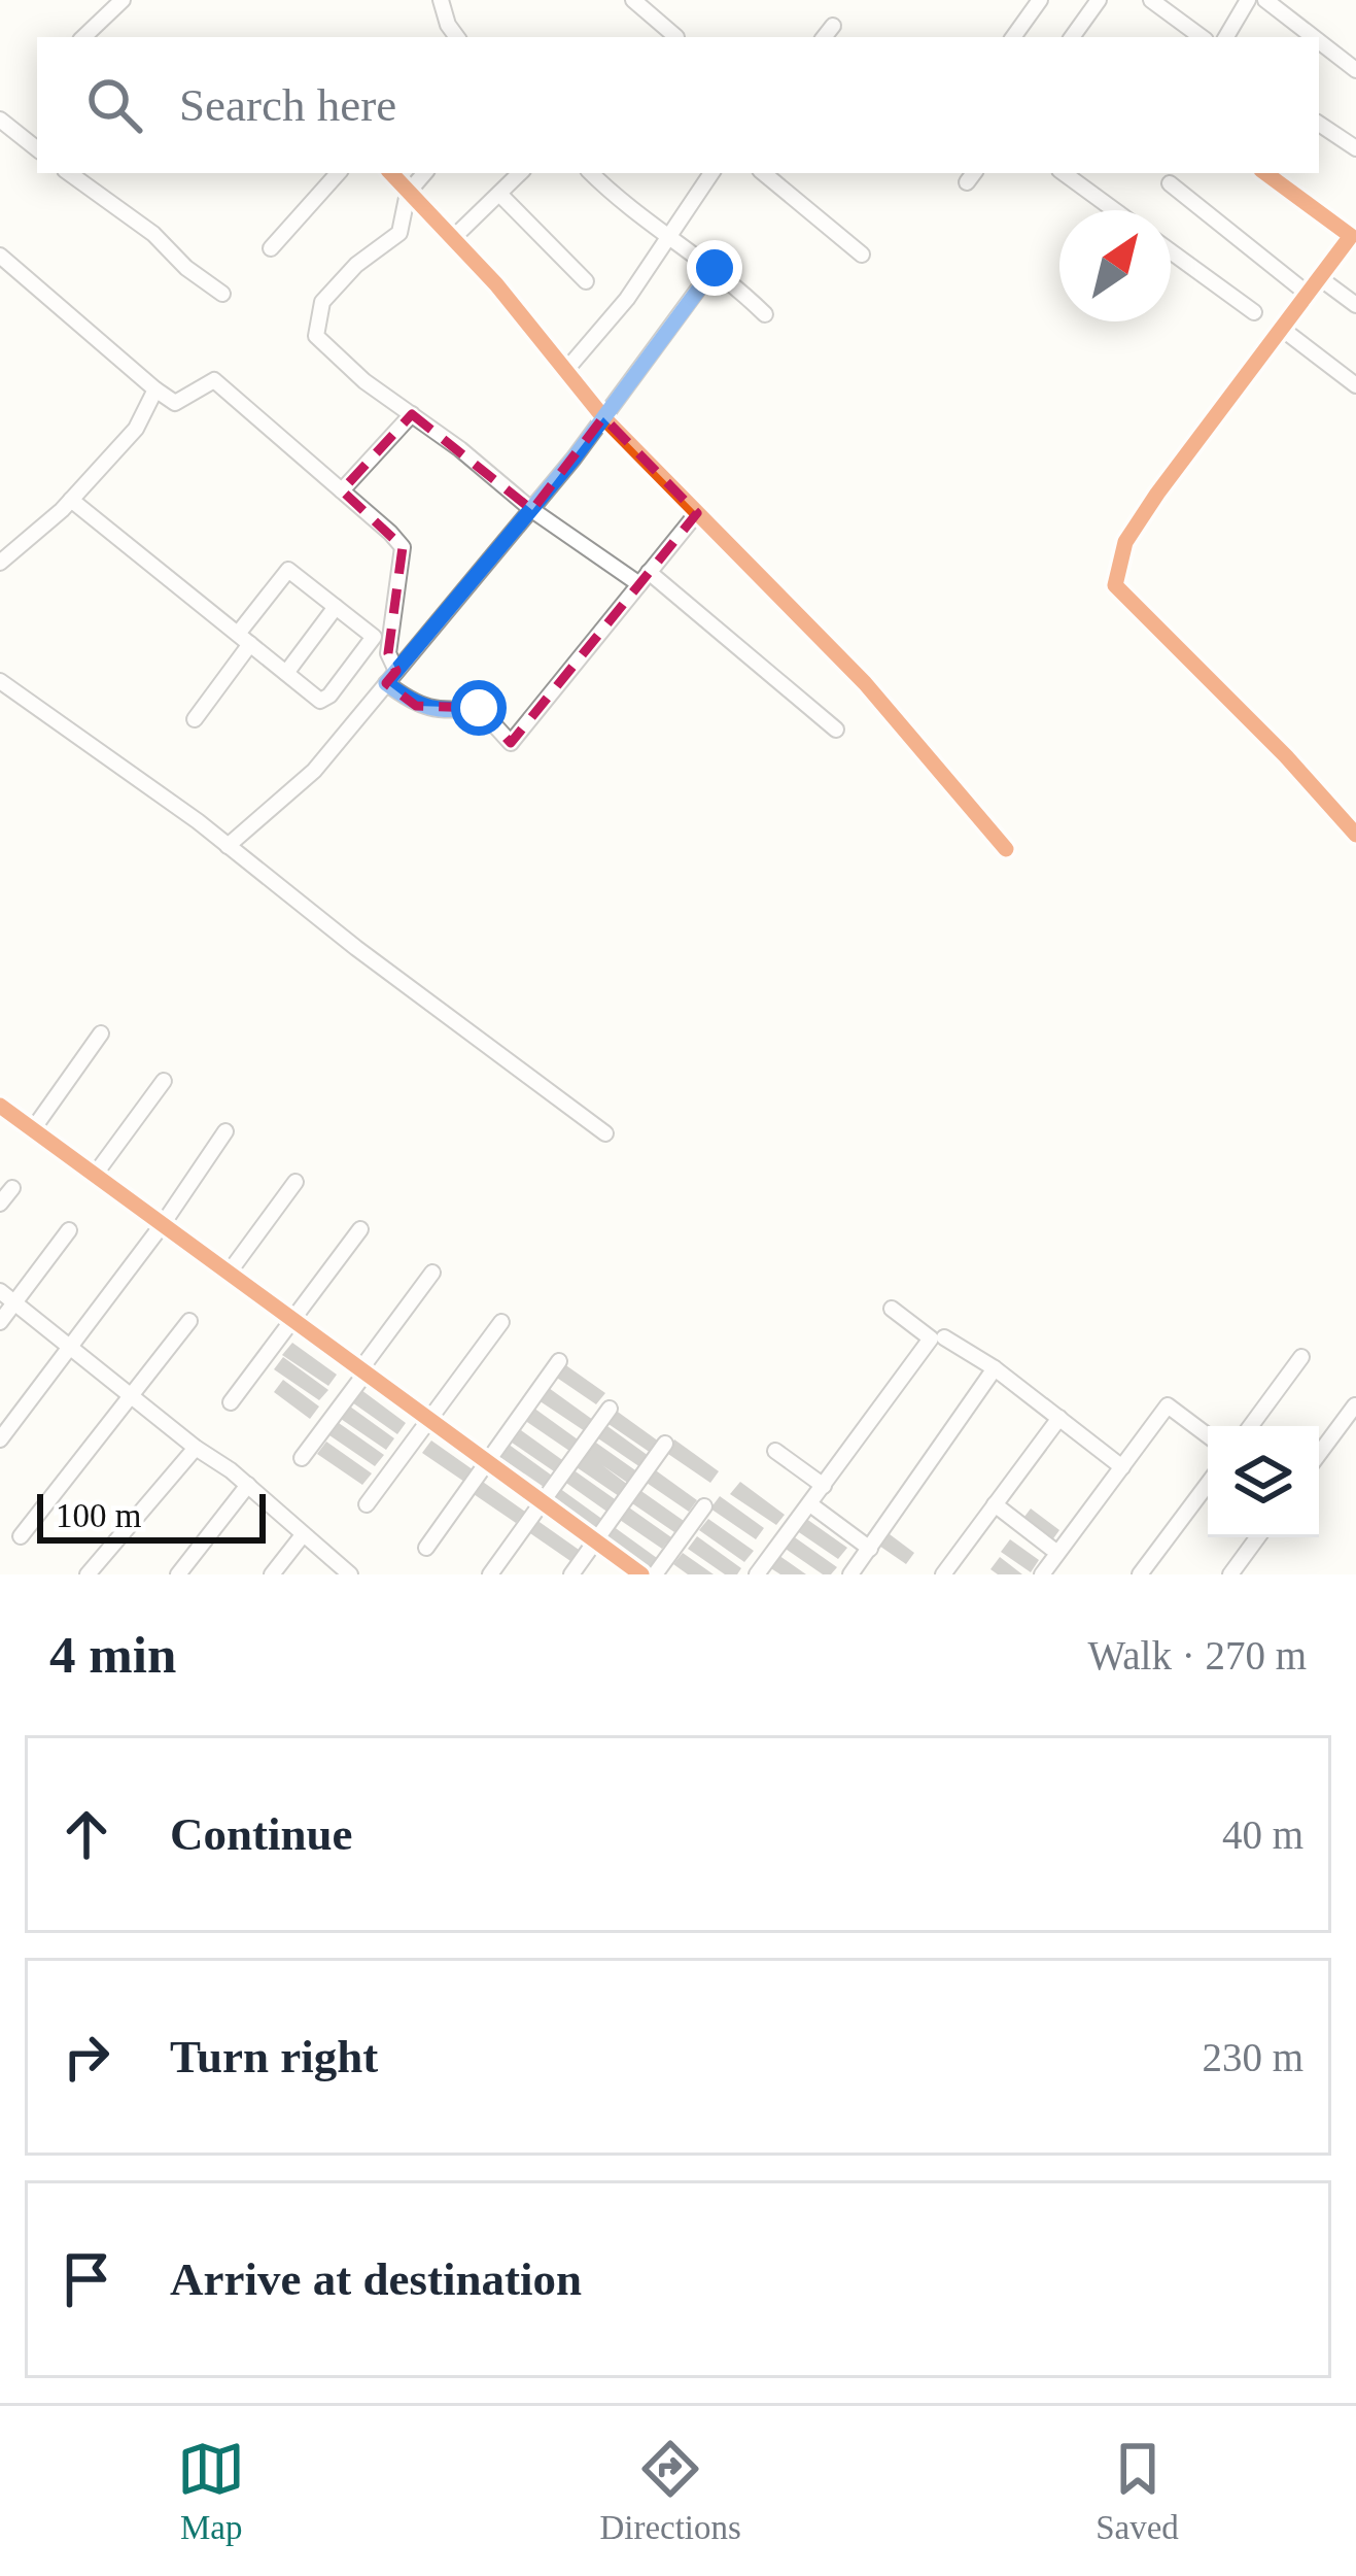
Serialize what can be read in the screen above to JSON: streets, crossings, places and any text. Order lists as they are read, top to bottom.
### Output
{
  "scale_bar": "100 m",
  "north": "top right",
  "page": {
    "search": "Search here",
    "scale": "100 m",
    "heading": ["4 min", "Walk · 270 m"],
    "list": [
      ["Continue", "40 m"],
      ["Turn right", "230 m"],
      "Arrive at destination"
    ],
    "nav": ["Map", "Directions", "Saved"]
  }
}
